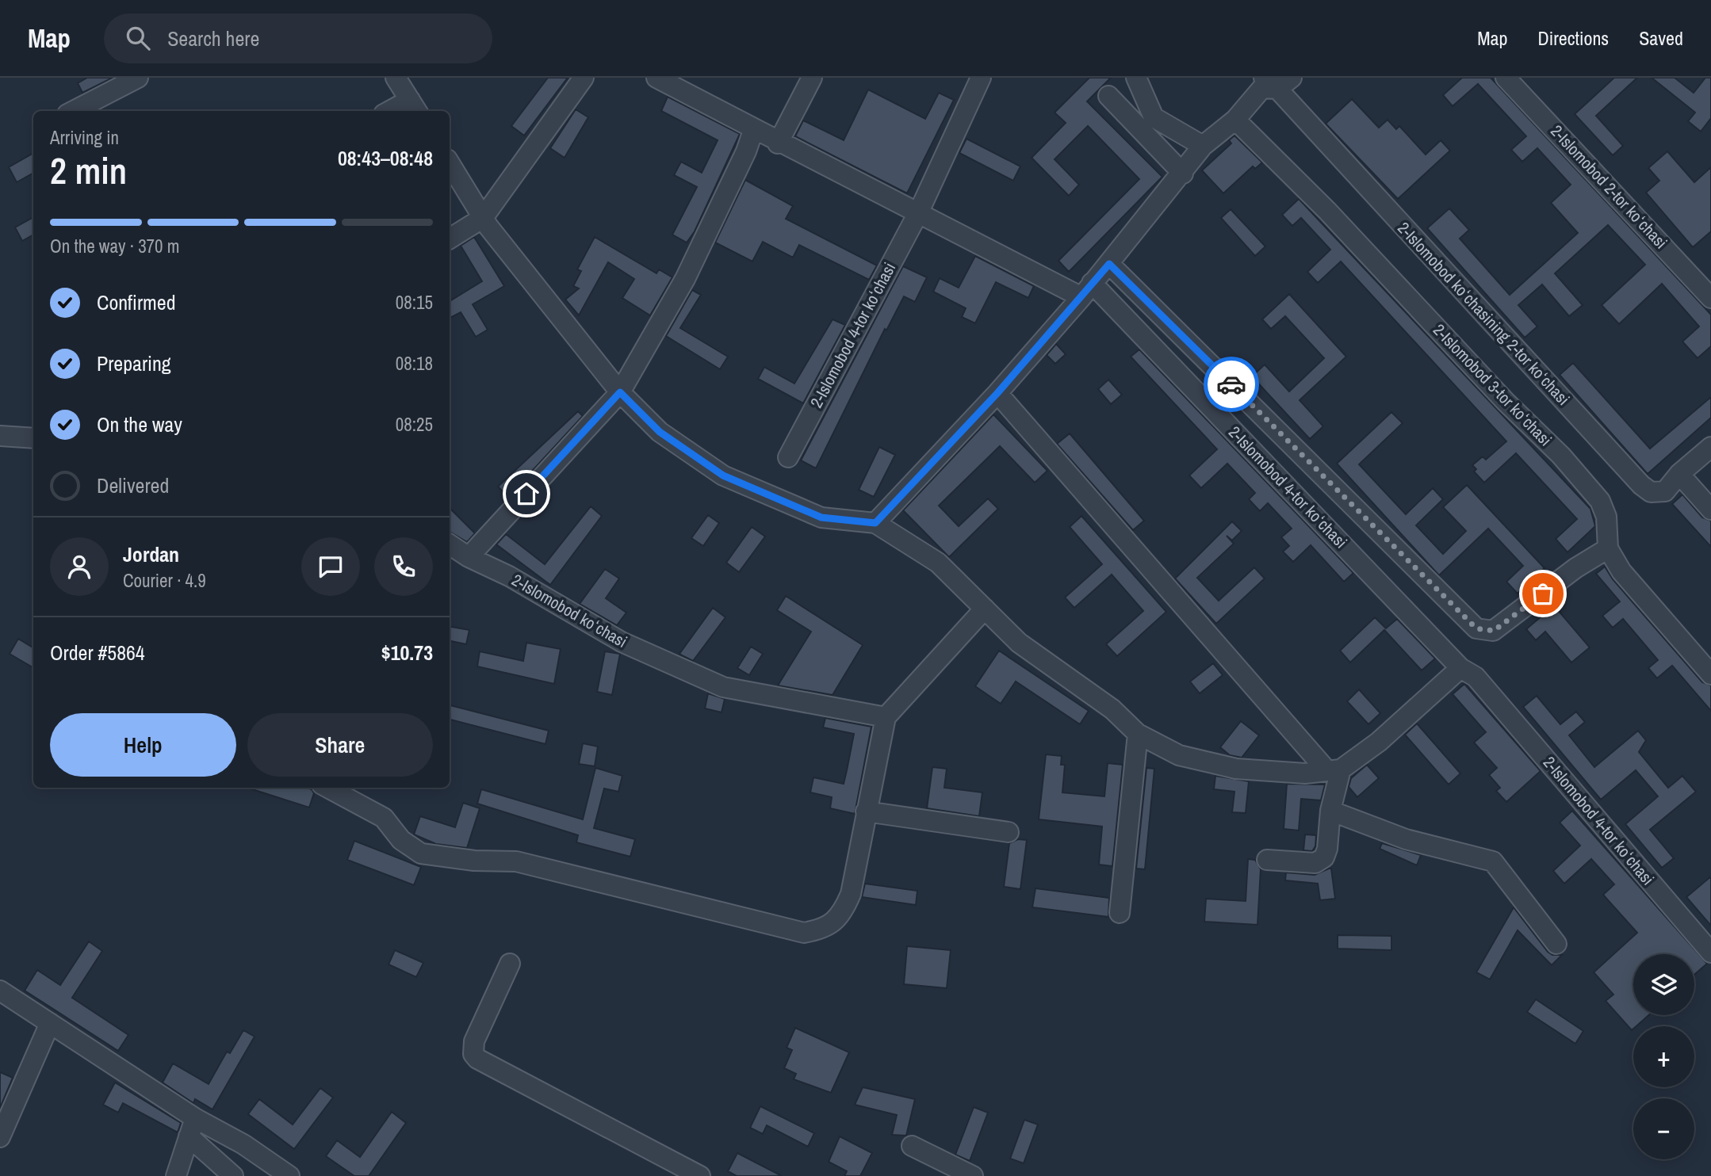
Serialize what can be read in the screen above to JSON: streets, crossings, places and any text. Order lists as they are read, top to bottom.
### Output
{
  "streets": {
    "street": [
      "2-Islomobod 2-tor koʻchasi",
      "2-Islomobod koʻchasining 2-tor koʻchasi",
      "2-Islomobod 4-tor koʻchasi",
      "2-Islomobod 3-tor koʻchasi",
      "2-Islomobod koʻchasi"
    ]
  },
  "crossings": [
    ["2-Islomobod 4-tor koʻchasi", "2-Islomobod 3-tor koʻchasi"]
  ],
  "page": {
    "header": "Map",
    "search": "Search here",
    "nav": ["Map", "Directions", "Saved"],
    "heading": ["2 min", "Arriving in", "08:43–08:48"],
    "panel": [
      "Jordan",
      "Courier · 4.9",
      "Order #5864",
      "$10.73"
    ],
    "bar": "On the way · 370 m",
    "list": [
      ["Confirmed", "08:15"],
      ["Preparing", "08:18"],
      ["On the way", "08:25"],
      "Delivered"
    ],
    "buttons": ["Help", "Share"],
    "map_buttons": ["+", "−"]
  }
}
